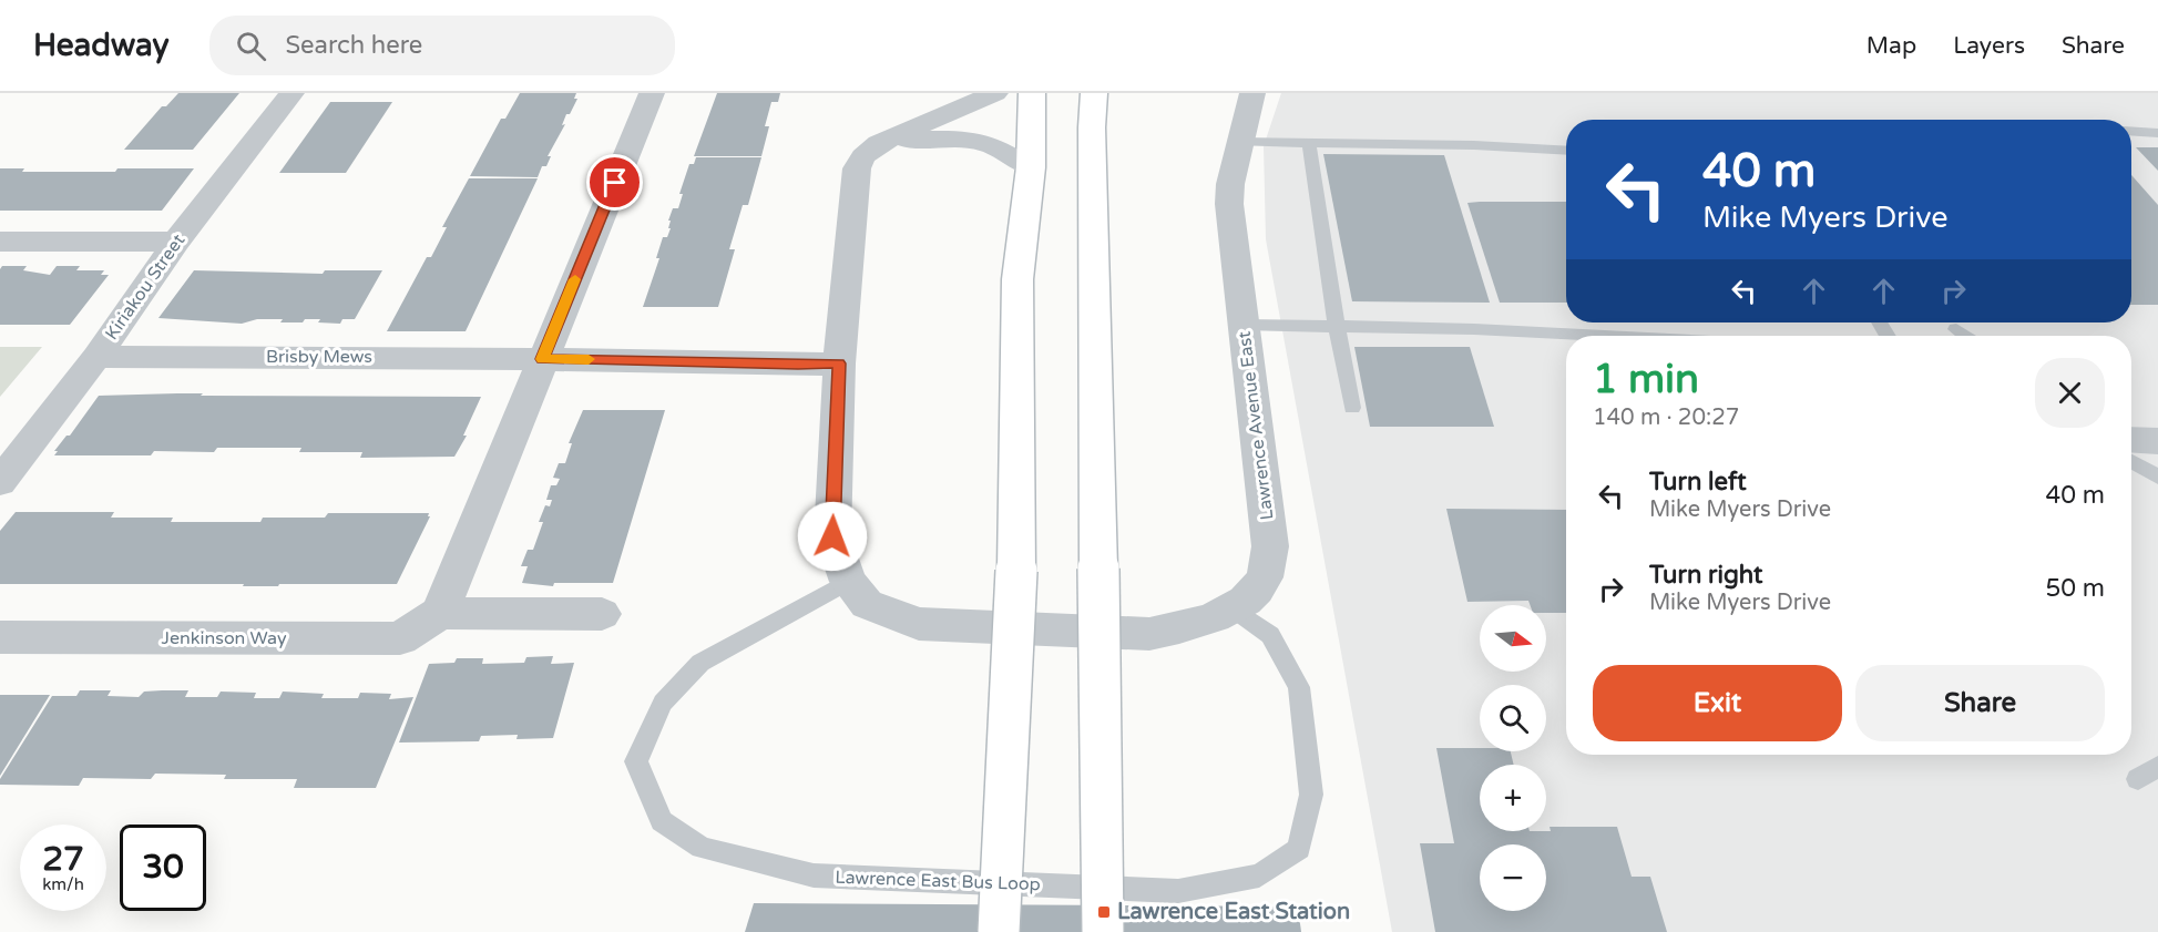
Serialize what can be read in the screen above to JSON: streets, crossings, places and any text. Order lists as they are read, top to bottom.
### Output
{
  "streets": {
    "street": [
      "Kiriakou Street",
      "Brisby Mews",
      "Lawrence Avenue East",
      "Jenkinson Way"
    ],
    "lane": ["Lawrence East Bus Loop"]
  },
  "crossings": [
    ["Kiriakou Street", "Brisby Mews"],
    ["Brisby Mews", "Lawrence Avenue East"],
    ["Lawrence Avenue East", "Lawrence East Bus Loop"]
  ],
  "places": {
    "transit": ["Lawrence East Station"]
  },
  "north": "right",
  "page": {
    "header": "Headway",
    "search": "Search here",
    "nav": ["Map", "Layers", "Share"],
    "turn": ["40 m", "Mike Myers Drive"],
    "heading": ["1 min", "140 m · 20:27"],
    "list": [
      {
        "name": "Turn left",
        "note": "Mike Myers Drive",
        "value": "40 m"
      },
      {
        "name": "Turn right",
        "note": "Mike Myers Drive",
        "value": "50 m"
      }
    ],
    "map_buttons": ["+", "−"],
    "buttons": ["Exit", "Share"],
    "speed": "27 km/h",
    "limit": "30"
  }
}
